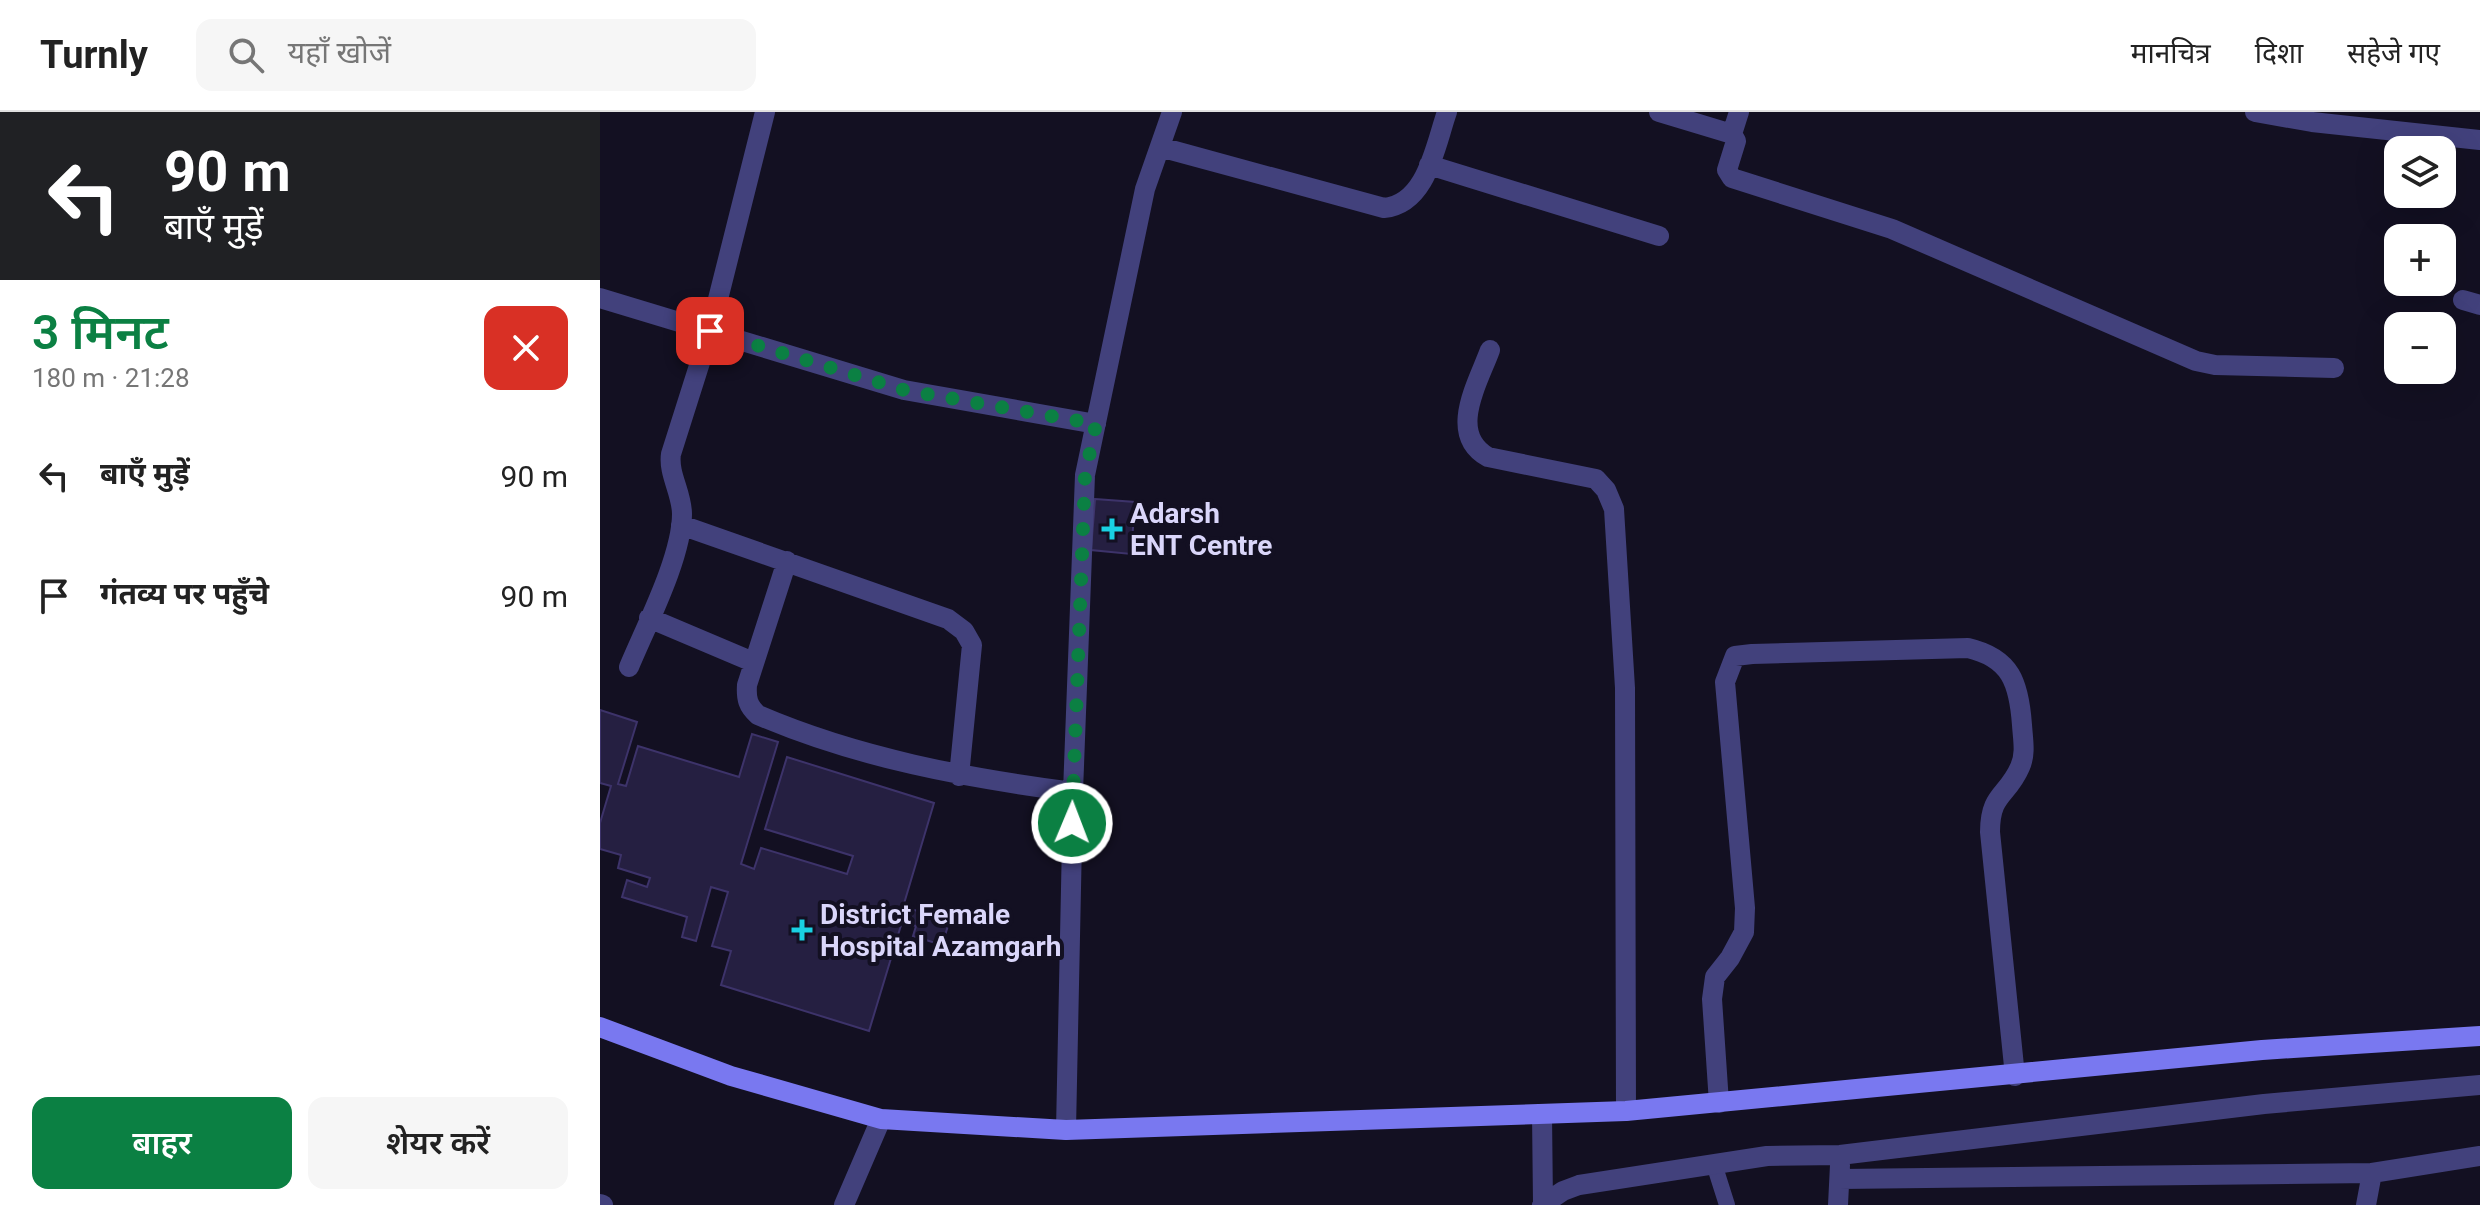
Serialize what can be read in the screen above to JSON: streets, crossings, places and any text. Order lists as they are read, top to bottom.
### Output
{
  "places": {
    "health": ["Adarsh ENT Centre", "District Female Hospital Azamgarh"]
  },
  "page": {
    "header": "Turnly",
    "search": "यहाँ खोजें",
    "nav": ["मानचित्र", "दिशा", "सहेजे गए"],
    "turn": ["90 m", "बाएँ मुड़ें"],
    "map_buttons": ["+", "−"],
    "heading": ["3 मिनट", "180 m · 21:28"],
    "list": [
      {
        "name": "बाएँ मुड़ें",
        "value": "90 m"
      },
      {
        "name": "गंतव्य पर पहुँचे",
        "value": "90 m"
      }
    ],
    "buttons": ["बाहर", "शेयर करें"]
  }
}
